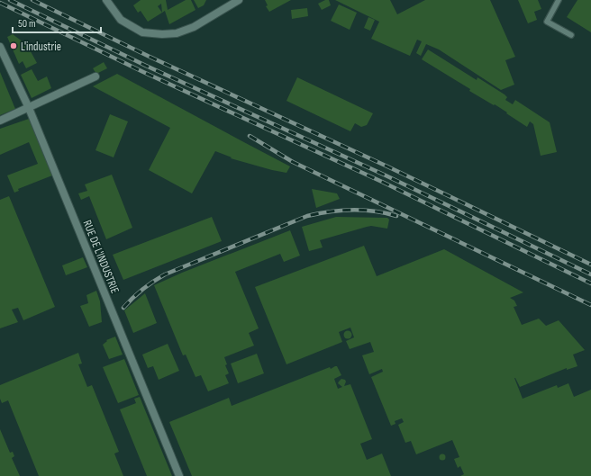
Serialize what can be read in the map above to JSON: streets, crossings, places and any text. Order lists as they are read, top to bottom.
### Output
{
  "streets": {
    "street": ["RUE DE L'INDUSTRIE"]
  },
  "places": ["L'industrie"],
  "scale_bar": "50 m"
}
